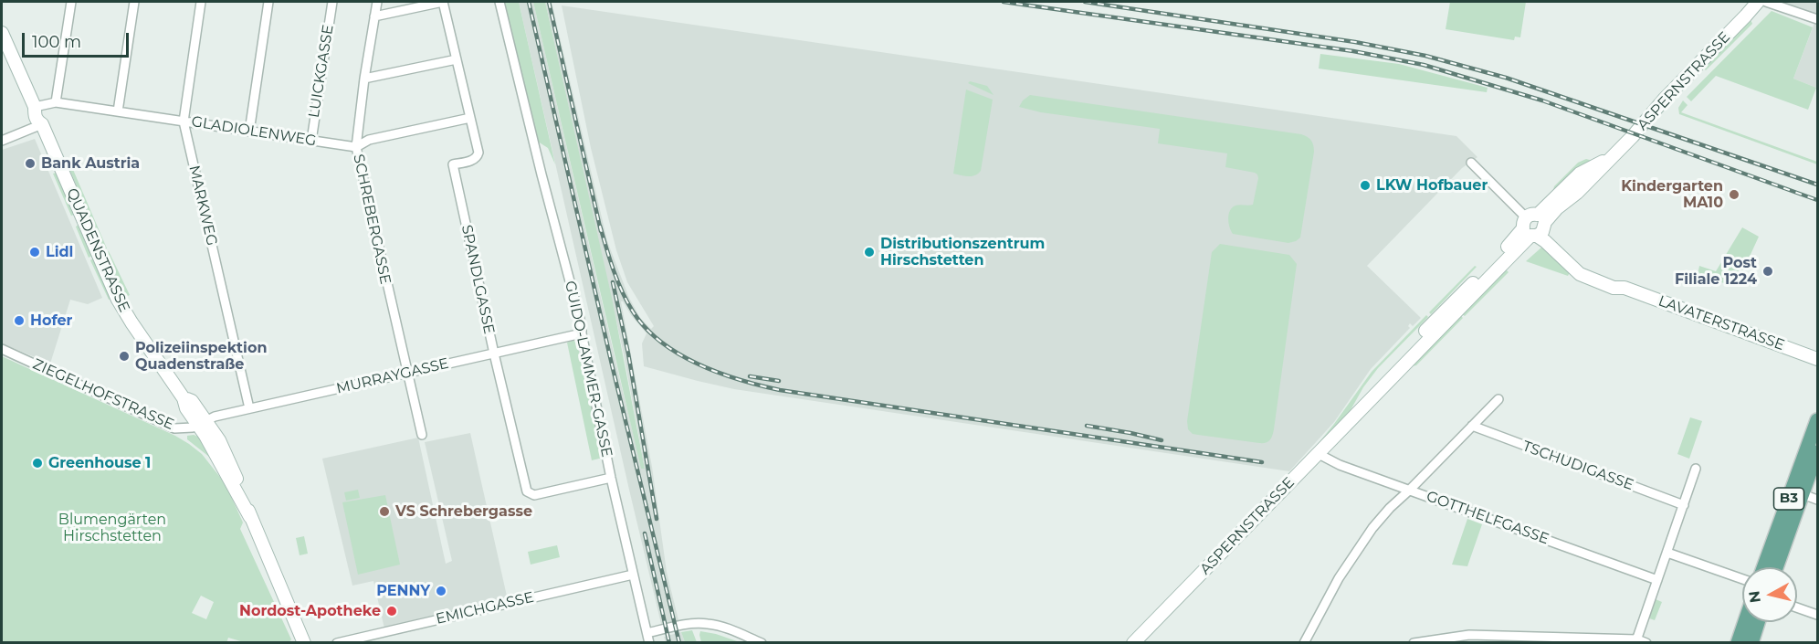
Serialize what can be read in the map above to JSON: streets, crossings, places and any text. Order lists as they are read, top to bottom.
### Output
{
  "streets": {
    "main road": ["B3"],
    "street": [
      "LUICKGASSE",
      "ASPERNSTRASSE",
      "GLADIOLENWEG",
      "MARKWEG",
      "SCHREBERGASSE",
      "QUADENSTRASSE",
      "SPANDLGASSE",
      "LAVATERSTRASSE",
      "GUIDO-LAMMER-GASSE",
      "MURRAYGASSE",
      "ZIEGELHOFSTRASSE",
      "TSCHUDIGASSE",
      "GOTTHELFGASSE",
      "EMICHGASSE"
    ]
  },
  "crossings": [
    ["LUICKGASSE", "GLADIOLENWEG"],
    ["ASPERNSTRASSE", "LAVATERSTRASSE"],
    ["ASPERNSTRASSE", "GOTTHELFGASSE"],
    ["GLADIOLENWEG", "MARKWEG"],
    ["GLADIOLENWEG", "SCHREBERGASSE"],
    ["GLADIOLENWEG", "QUADENSTRASSE"],
    ["GLADIOLENWEG", "SPANDLGASSE"],
    ["MARKWEG", "MURRAYGASSE"],
    ["SCHREBERGASSE", "MURRAYGASSE"],
    ["QUADENSTRASSE", "MURRAYGASSE"],
    ["QUADENSTRASSE", "ZIEGELHOFSTRASSE"],
    ["SPANDLGASSE", "GUIDO-LAMMER-GASSE"],
    ["SPANDLGASSE", "MURRAYGASSE"],
    ["GUIDO-LAMMER-GASSE", "MURRAYGASSE"],
    ["GUIDO-LAMMER-GASSE", "EMICHGASSE"],
    ["MURRAYGASSE", "ZIEGELHOFSTRASSE"]
  ],
  "parks": ["Blumengärten Hirschstetten"],
  "places": [
    "Bank Austria",
    "LKW Hofbauer",
    "Kindergarten MA10",
    "Lidl",
    "Distributionszentrum Hirschstetten",
    "Post Filiale 1224",
    "Hofer",
    "Polizeiinspektion Quadenstraße",
    "Greenhouse 1",
    "VS Schrebergasse",
    "PENNY",
    "Nordost-Apotheke"
  ],
  "scale_bar": "100 m",
  "north": "left"
}
